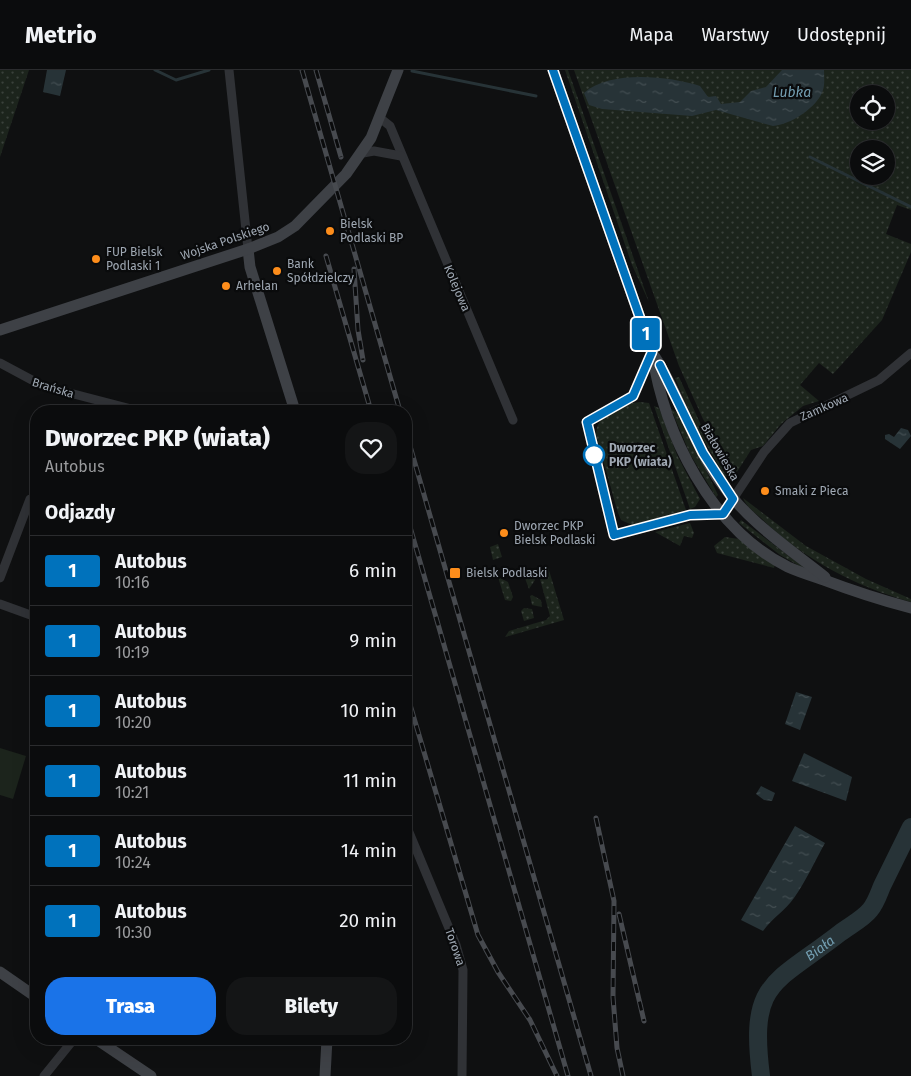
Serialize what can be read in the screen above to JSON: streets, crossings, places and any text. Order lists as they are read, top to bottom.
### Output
{
  "streets": {
    "main road": ["Wojska Polskiego", "Białowieska"],
    "street": [
      "Kolejowa",
      "Brańska",
      "Zamkowa",
      "Torowa"
    ]
  },
  "crossings": [
    ["Wojska Polskiego", "Kolejowa"],
    ["Zamkowa", "Białowieska"]
  ],
  "water": ["Lubka", "Biała"],
  "places": {
    "other": [
      "Bielsk Podlaski BP",
      "FUP Bielsk Podlaski 1",
      "Bank Spółdzielczy",
      "Arhelan",
      "Dworzec PKP (wiata)",
      "Smaki z Pieca",
      "Dworzec PKP Bielsk Podlaski"
    ],
    "transit": ["Bielsk Podlaski"]
  },
  "lines": ["bus line 1"],
  "page": {
    "header": "Metrio",
    "nav": ["Mapa", "Warstwy", "Udostępnij"],
    "on_map": "1",
    "heading": [
      ["Dworzec PKP (wiata)", "Autobus"],
      "Odjazdy"
    ],
    "list": [
      {
        "mark": "1",
        "name": "Autobus",
        "note": "10:16",
        "value": "6 min"
      },
      {
        "mark": "1",
        "name": "Autobus",
        "note": "10:19",
        "value": "9 min"
      },
      {
        "mark": "1",
        "name": "Autobus",
        "note": "10:20",
        "value": "10 min"
      },
      {
        "mark": "1",
        "name": "Autobus",
        "note": "10:21",
        "value": "11 min"
      },
      {
        "mark": "1",
        "name": "Autobus",
        "note": "10:24",
        "value": "14 min"
      },
      {
        "mark": "1",
        "name": "Autobus",
        "note": "10:30",
        "value": "20 min"
      }
    ],
    "buttons": ["Trasa", "Bilety"]
  }
}
